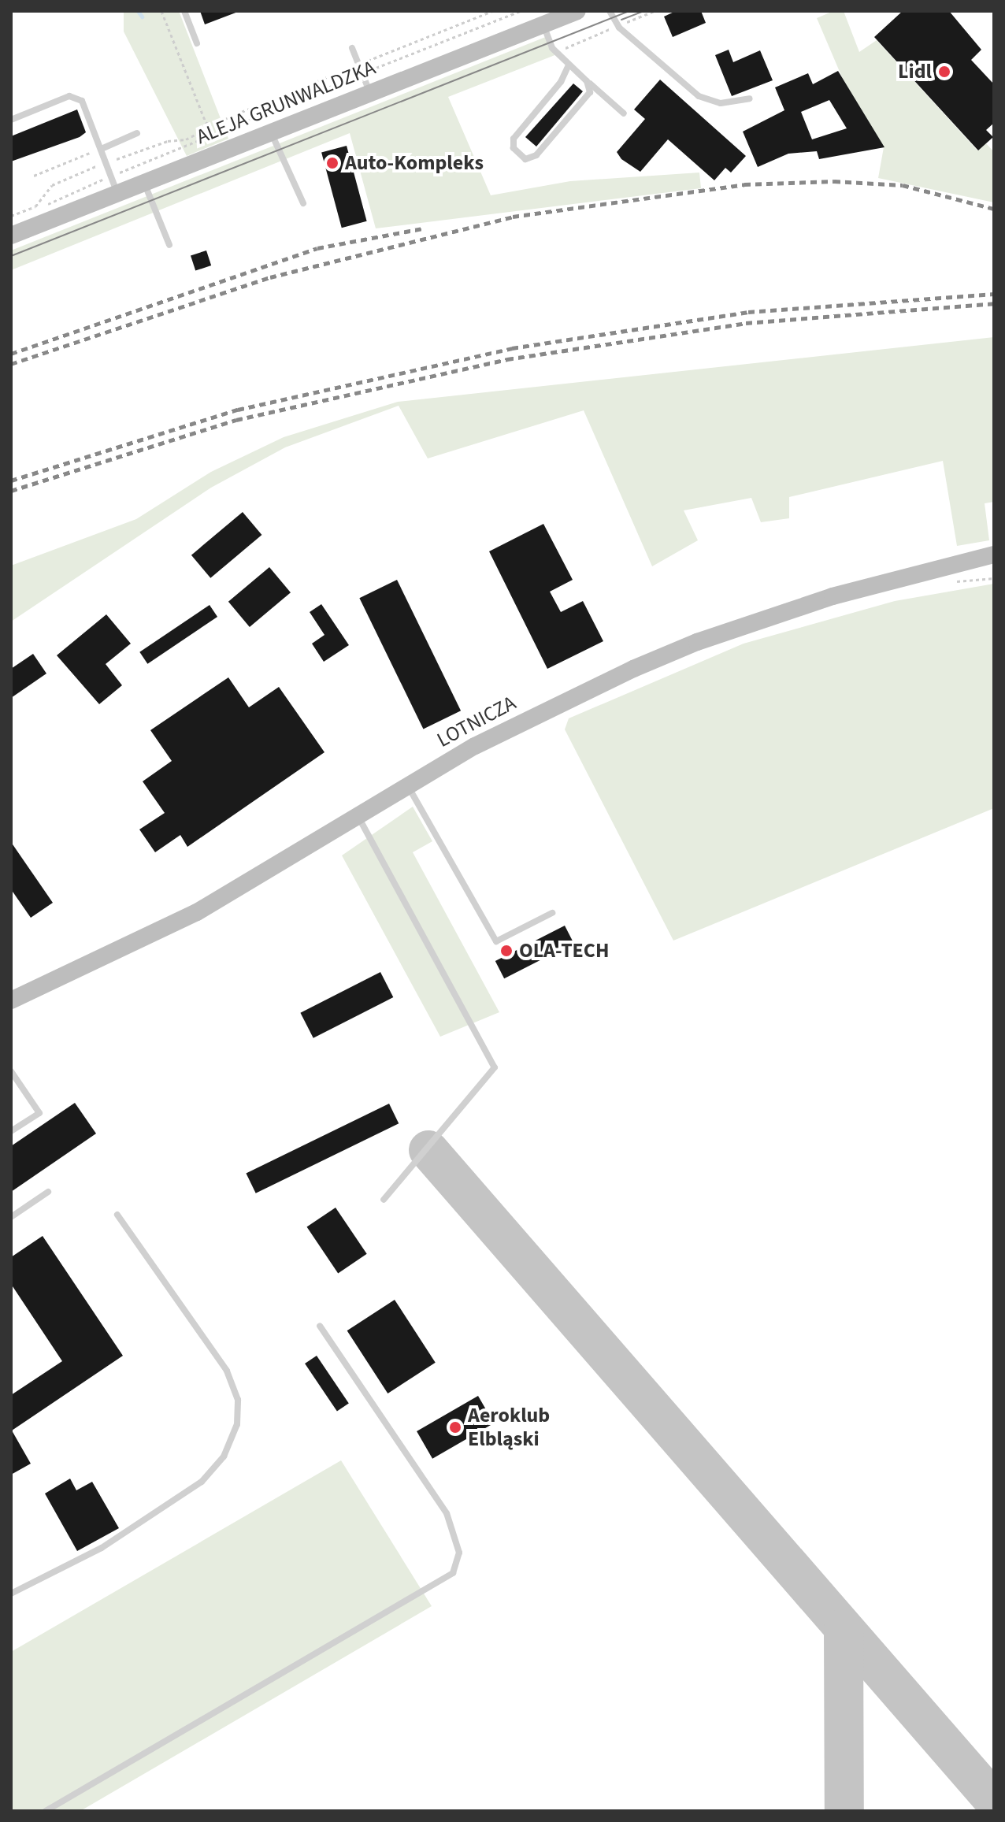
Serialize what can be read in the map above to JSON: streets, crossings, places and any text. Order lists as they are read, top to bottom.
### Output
{
  "streets": {
    "street": ["ALEJA GRUNWALDZKA", "LOTNICZA"]
  },
  "places": [
    "Lidl",
    "Auto-Kompleks",
    "OLA-TECH",
    "Aeroklub Elbląski"
  ]
}
